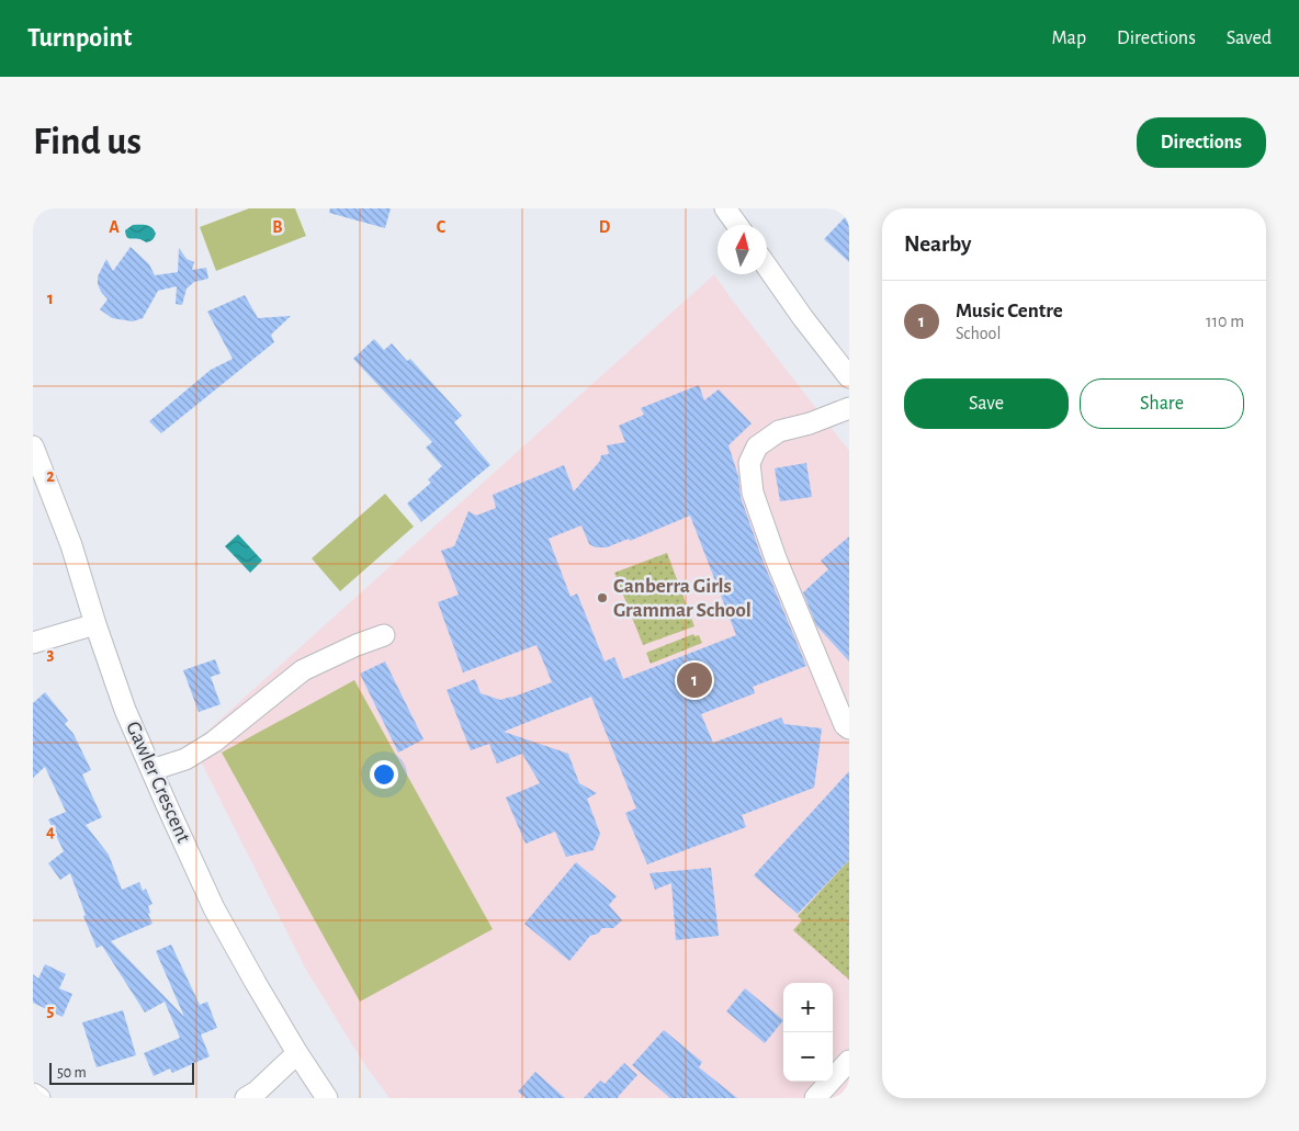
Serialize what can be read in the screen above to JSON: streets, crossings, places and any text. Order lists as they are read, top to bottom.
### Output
{
  "streets": {
    "street": ["Gawler Crescent"]
  },
  "places": ["Canberra Girls Grammar School"],
  "scale_bar": "50 m",
  "north": "top",
  "page": {
    "header": "Turnpoint",
    "nav": ["Map", "Directions", "Saved"],
    "buttons": [
      "Directions",
      ["Save", "Share"]
    ],
    "title": "Find us",
    "heading": "Nearby",
    "list": [
      {
        "mark": "1",
        "name": "Music Centre",
        "note": "School",
        "value": "110 m"
      }
    ],
    "pins": "1",
    "map_buttons": ["+", "−"],
    "scale": "50 m"
  },
  "grid": {
    "columns": [
      "A",
      "B",
      "C",
      "D"
    ],
    "rows": [
      "1",
      "2",
      "3",
      "4",
      "5"
    ]
  }
}
